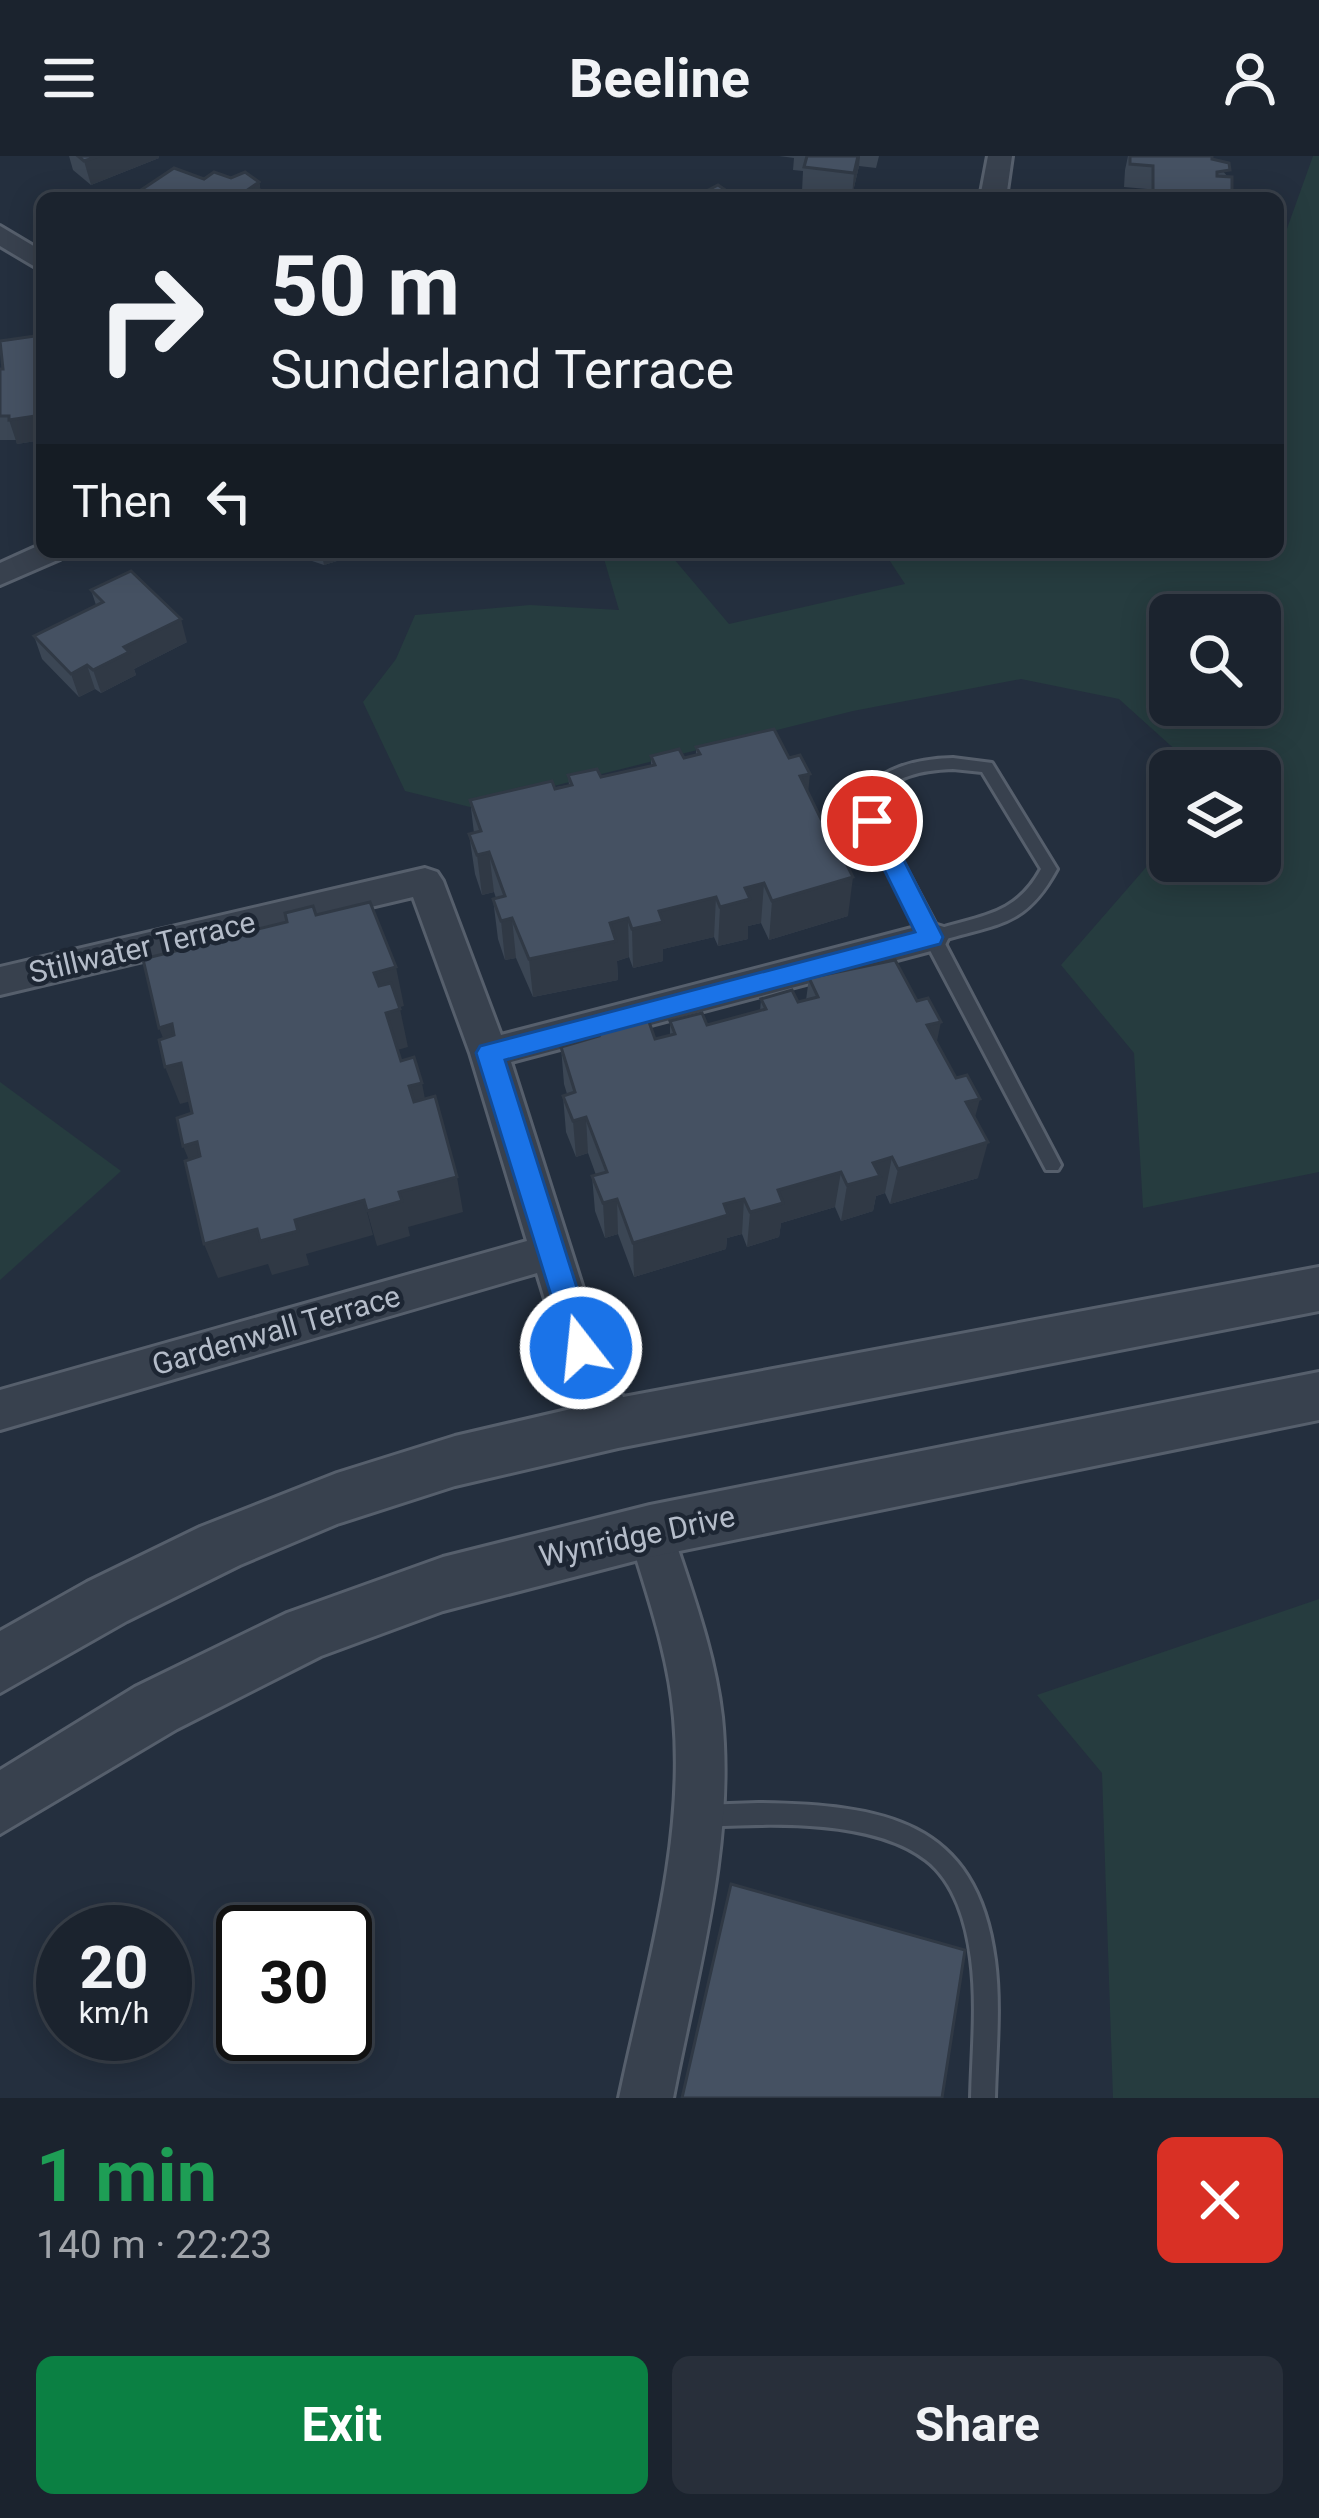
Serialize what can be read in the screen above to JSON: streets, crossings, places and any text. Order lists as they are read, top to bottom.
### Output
{
  "streets": {
    "street": ["Stillwater Terrace", "Gardenwall Terrace", "Wynridge Drive"]
  },
  "crossings": [
    ["Stillwater Terrace", "Gardenwall Terrace"]
  ],
  "page": {
    "header": "Beeline",
    "turn": ["50 m", "Sunderland Terrace"],
    "then": "Then",
    "speed": "20 km/h",
    "limit": "30",
    "heading": ["1 min", "140 m · 22:23"],
    "buttons": ["Exit", "Share"]
  }
}
